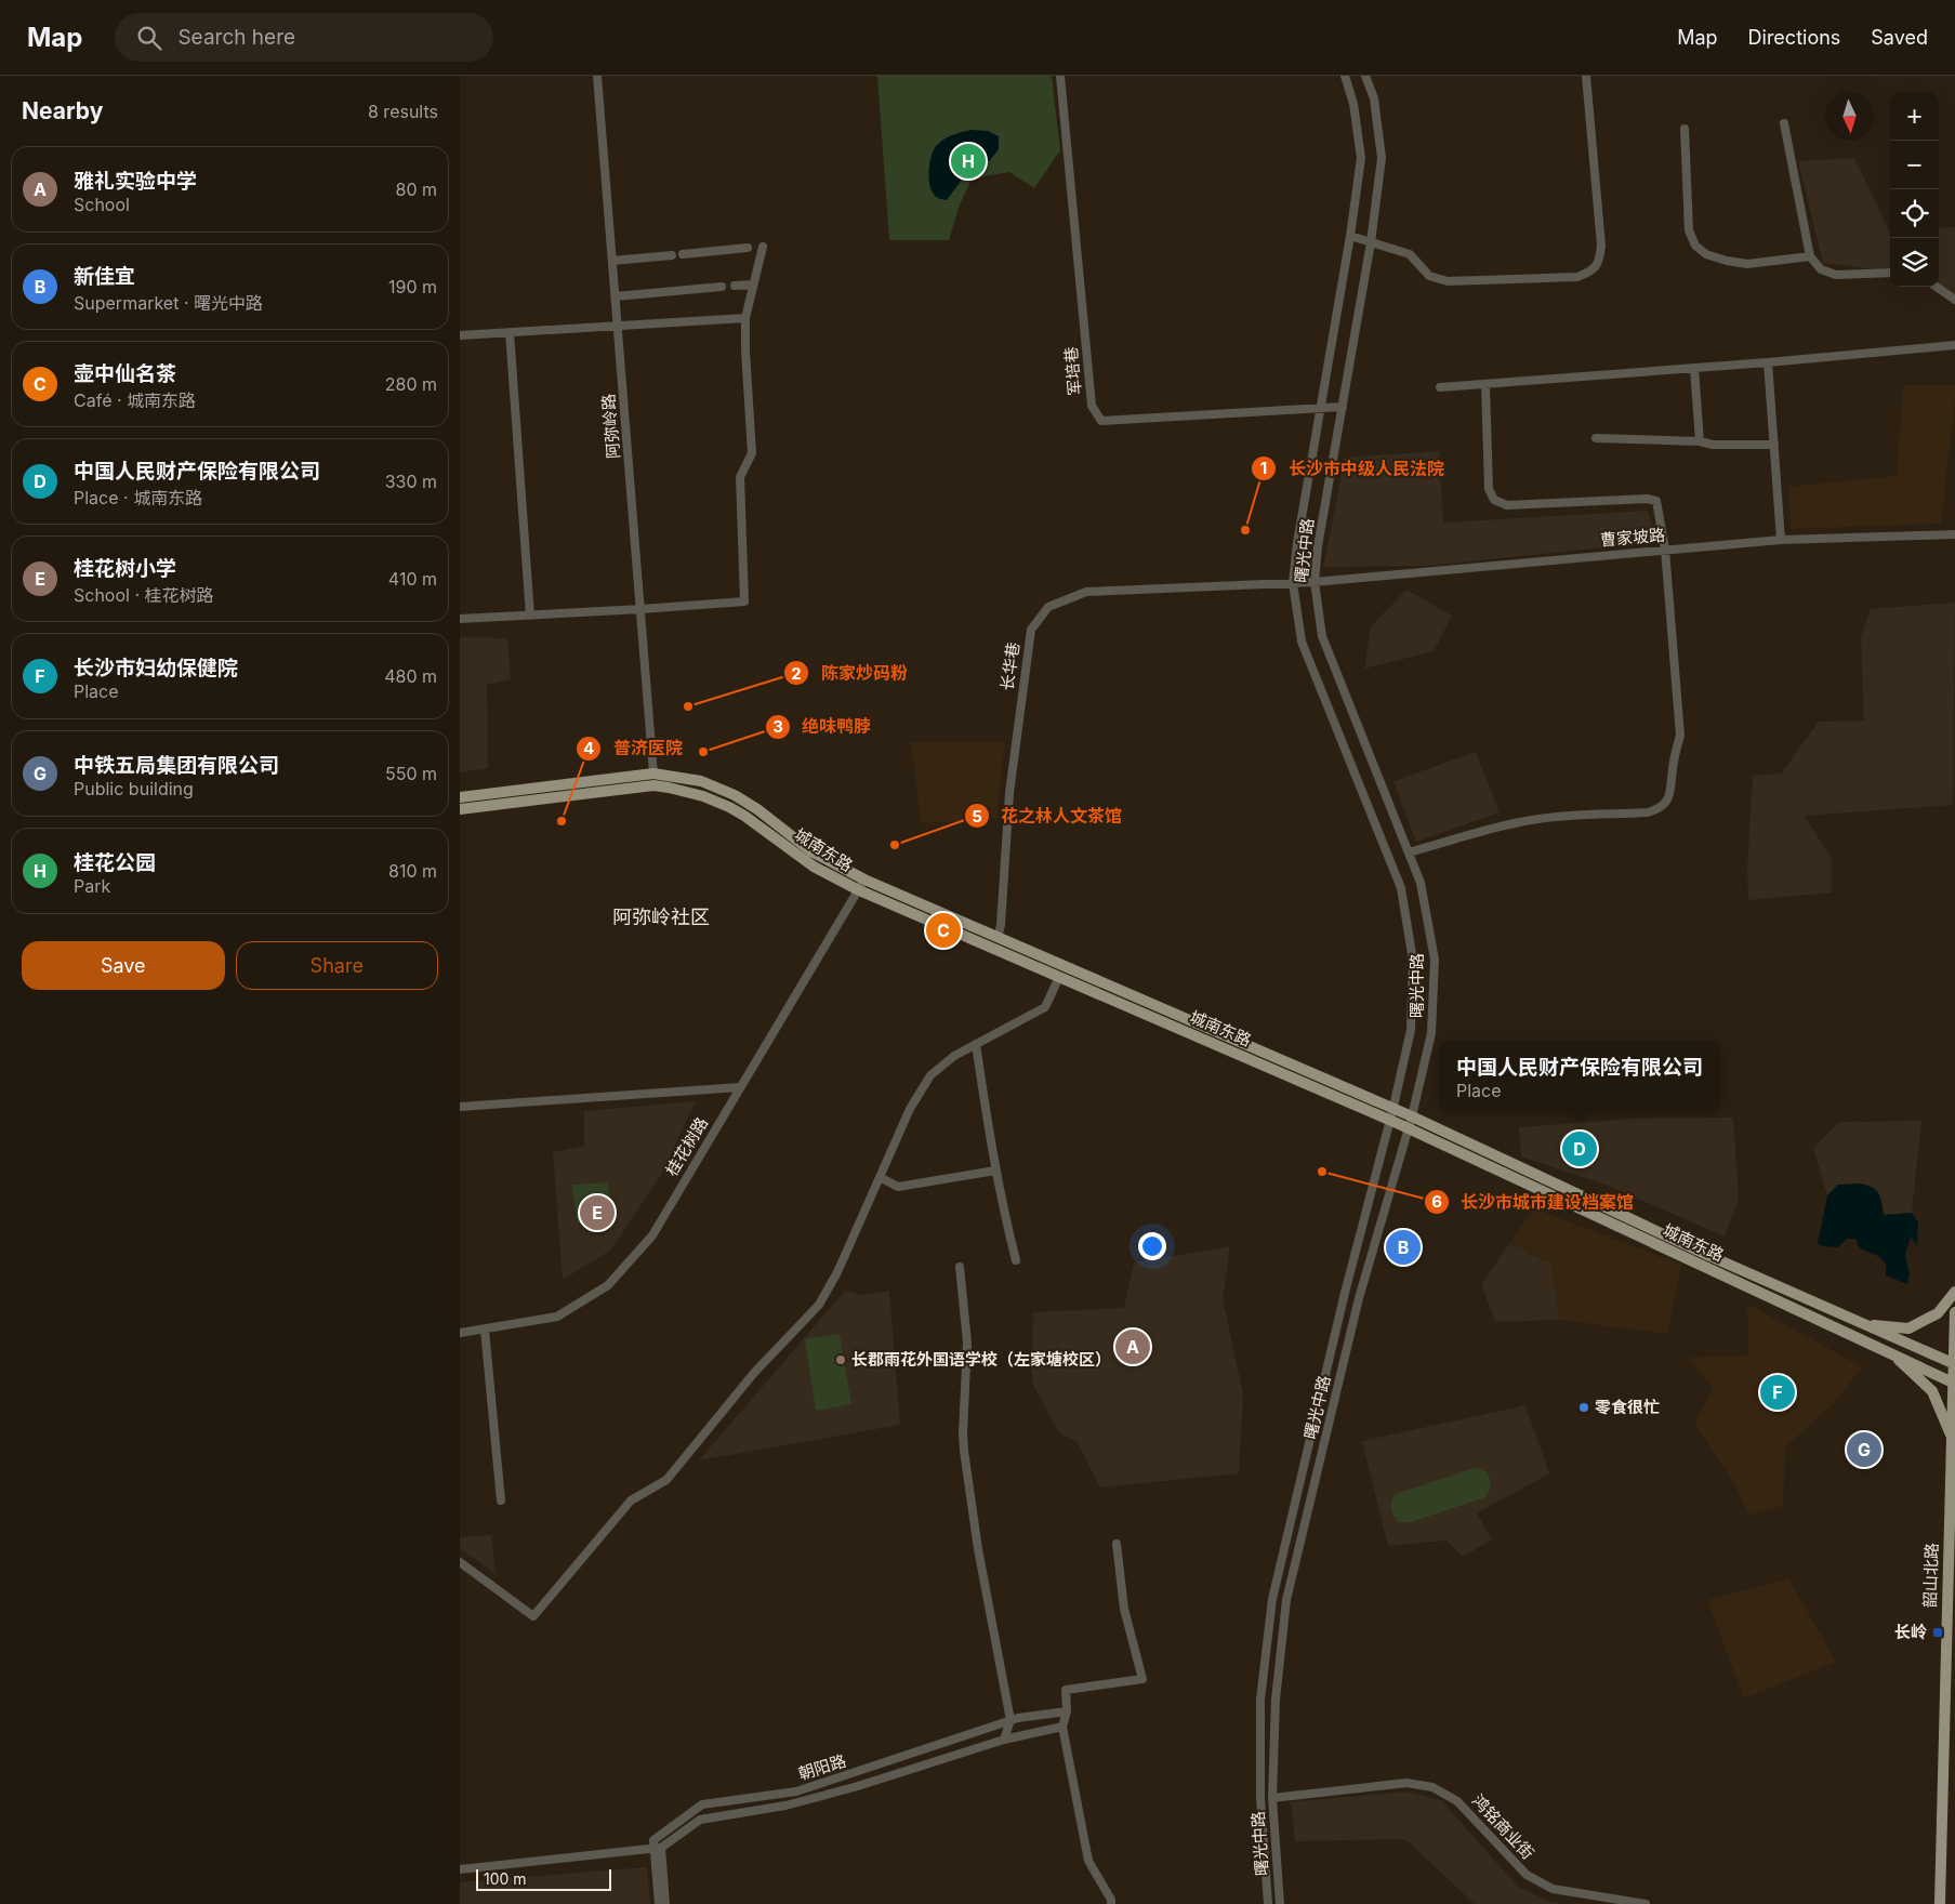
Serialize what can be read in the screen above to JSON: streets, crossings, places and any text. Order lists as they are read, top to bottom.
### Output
{
  "streets": {
    "main road": ["城南东路", "韶山北路"],
    "street": [
      "军培巷",
      "阿弥岭路",
      "曹家坡路",
      "曙光中路",
      "长华巷",
      "桂花树路",
      "朝阳路",
      "鸿铭商业街"
    ]
  },
  "crossings": [
    ["军培巷", "曙光中路"],
    ["阿弥岭路", "城南东路"],
    ["曹家坡路", "曙光中路"],
    ["曹家坡路", "长华巷"],
    ["曙光中路", "长华巷"],
    ["曙光中路", "城南东路"],
    ["曙光中路", "鸿铭商业街"],
    ["长华巷", "城南东路"],
    ["城南东路", "桂花树路"],
    ["城南东路", "韶山北路"]
  ],
  "districts": ["阿弥岭社区"],
  "places": {
    "other": [
      "长沙市中级人民法院",
      "陈家炒码粉",
      "绝味鸭脖",
      "普济医院",
      "花之林人文茶馆",
      "长沙市城市建设档案馆",
      "长郡雨花外国语学校（左家塘校区）",
      "零食很忙"
    ],
    "transit": ["长岭"]
  },
  "scale_bar": "100 m",
  "north": "bottom",
  "page": {
    "header": "Map",
    "search": "Search here",
    "nav": ["Map", "Directions", "Saved"],
    "heading": ["Nearby", "8 results"],
    "map_buttons": ["+", "−"],
    "pins": [
      "H",
      "C",
      "D",
      "E",
      "B",
      "A",
      "F",
      "G"
    ],
    "list": [
      {
        "mark": "A",
        "name": "雅礼实验中学",
        "note": "School",
        "value": "80 m"
      },
      {
        "mark": "B",
        "name": "新佳宜",
        "note": "Supermarket · 曙光中路",
        "value": "190 m"
      },
      {
        "mark": "C",
        "name": "壶中仙名茶",
        "note": "Café · 城南东路",
        "value": "280 m"
      },
      {
        "mark": "D",
        "name": "中国人民财产保险有限公司",
        "note": "Place · 城南东路",
        "value": "330 m"
      },
      {
        "mark": "E",
        "name": "桂花树小学",
        "note": "School · 桂花树路",
        "value": "410 m"
      },
      {
        "mark": "F",
        "name": "长沙市妇幼保健院",
        "note": "Place",
        "value": "480 m"
      },
      {
        "mark": "G",
        "name": "中铁五局集团有限公司",
        "note": "Public building",
        "value": "550 m"
      },
      {
        "mark": "H",
        "name": "桂花公园",
        "note": "Park",
        "value": "810 m"
      }
    ],
    "buttons": ["Save", "Share"],
    "popup": ["中国人民财产保险有限公司", "Place"],
    "scale": "100 m"
  }
}
